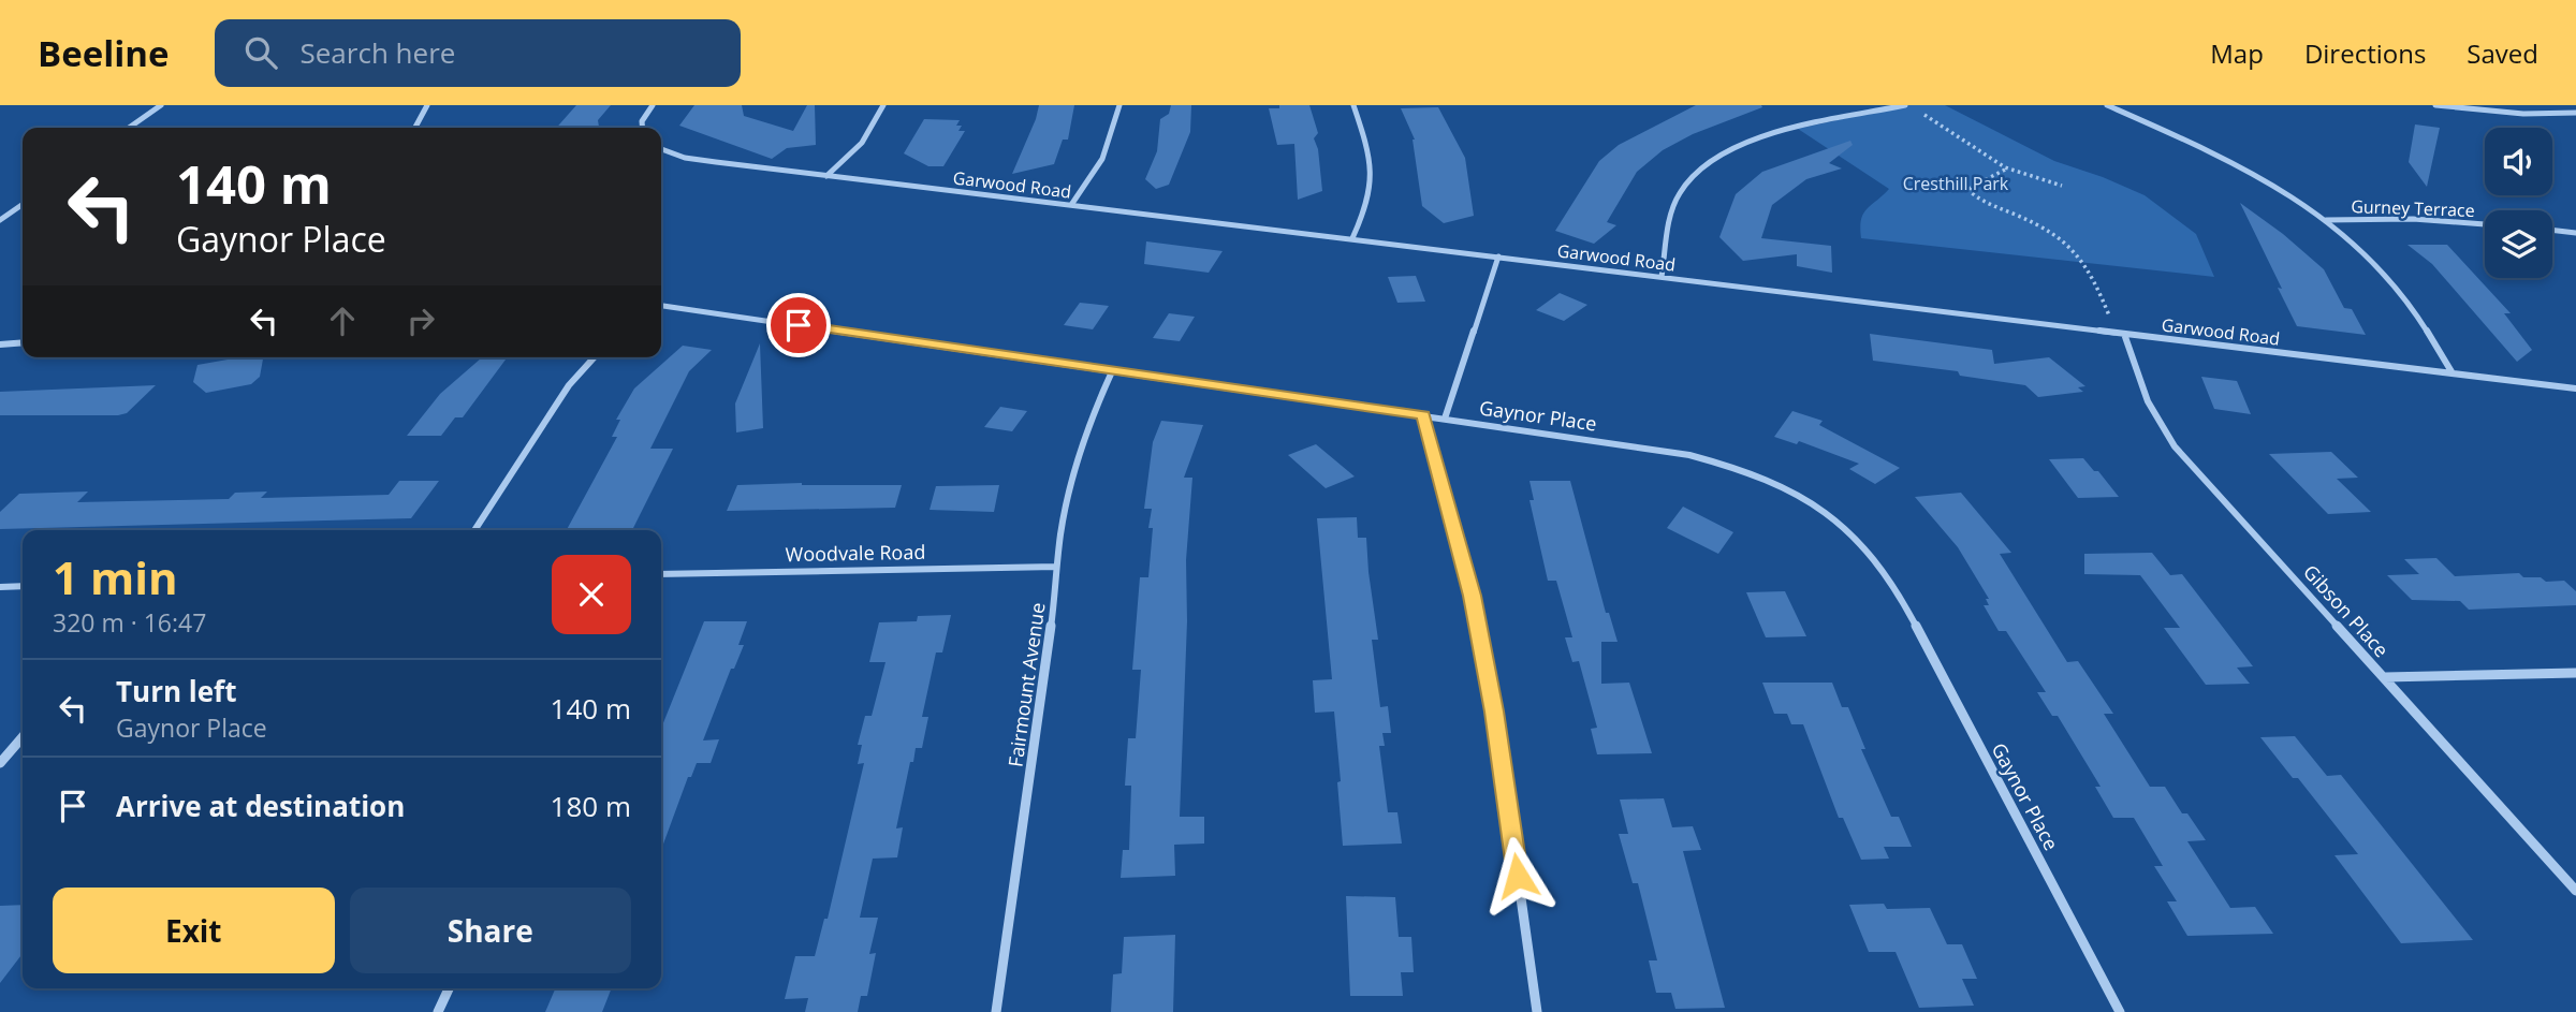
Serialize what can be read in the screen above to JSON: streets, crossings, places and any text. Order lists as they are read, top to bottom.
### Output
{
  "streets": {
    "street": [
      "Garwood Road",
      "Gurney Terrace",
      "Gaynor Place",
      "Woodvale Road",
      "Gibson Place",
      "Fairmount Avenue"
    ]
  },
  "crossings": [
    ["Garwood Road", "Gibson Place"],
    ["Gaynor Place", "Fairmount Avenue"],
    ["Woodvale Road", "Fairmount Avenue"]
  ],
  "parks": ["Cresthill Park"],
  "page": {
    "header": "Beeline",
    "search": "Search here",
    "nav": ["Map", "Directions", "Saved"],
    "turn": ["140 m", "Gaynor Place"],
    "heading": ["1 min", "320 m · 16:47"],
    "list": [
      {
        "name": "Turn left",
        "note": "Gaynor Place",
        "value": "140 m"
      },
      {
        "name": "Arrive at destination",
        "value": "180 m"
      }
    ],
    "buttons": ["Exit", "Share"]
  }
}
